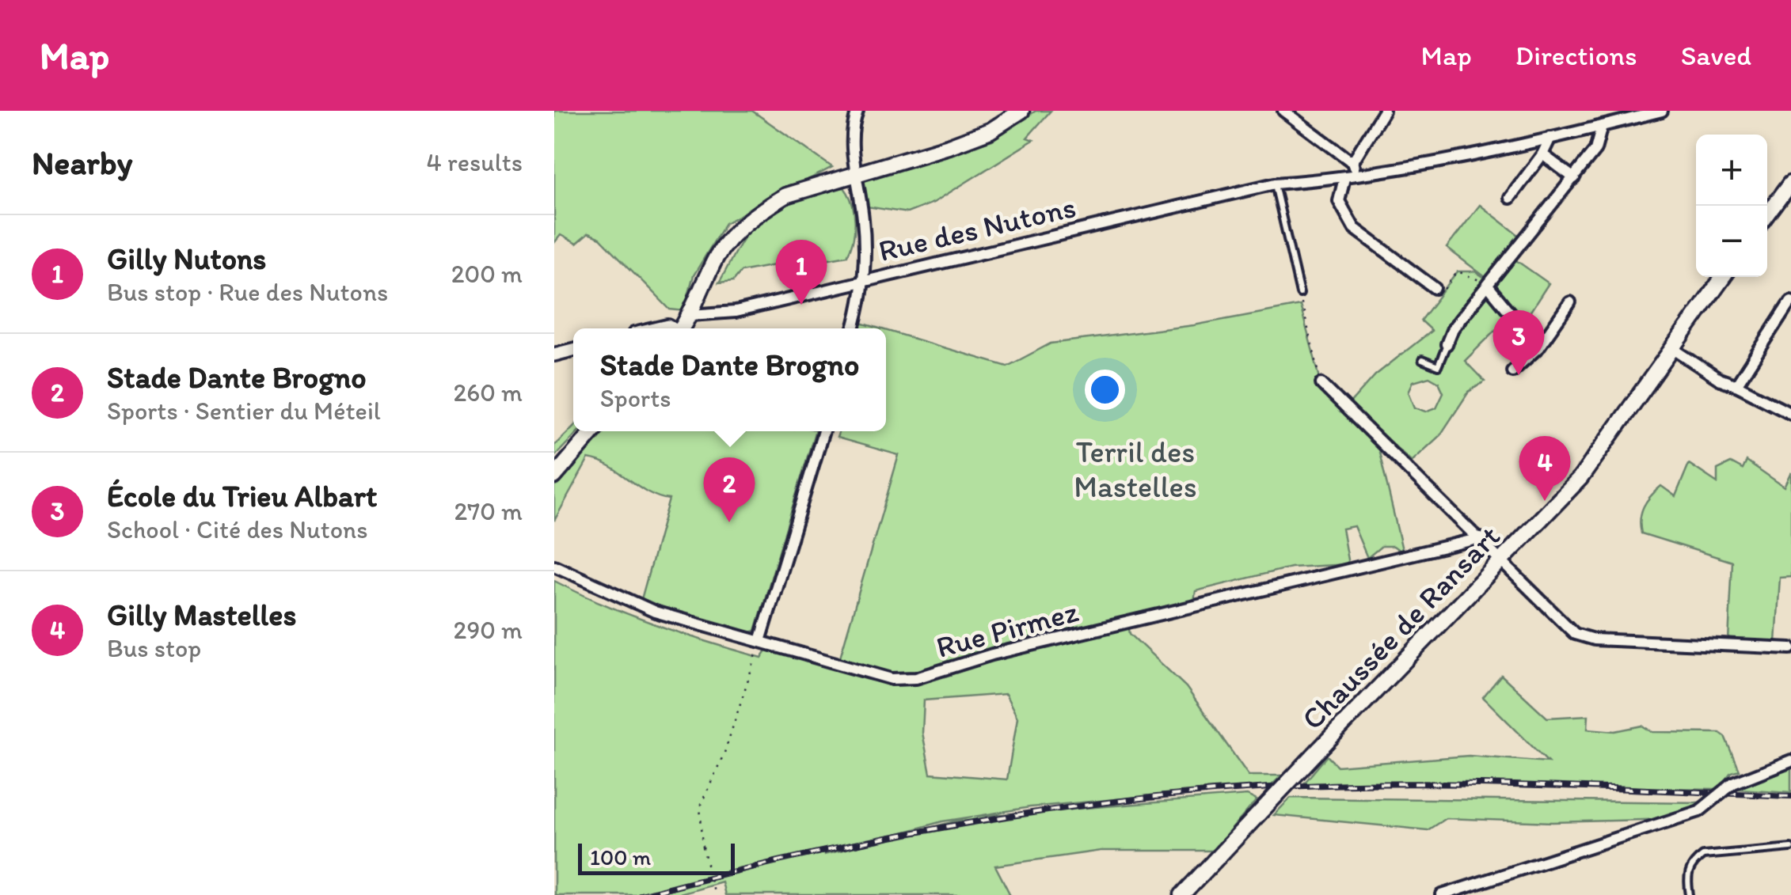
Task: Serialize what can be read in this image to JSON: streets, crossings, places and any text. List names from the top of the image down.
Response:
{
  "streets": {
    "main road": ["Chaussée de Ransart"],
    "street": ["Rue des Nutons", "Rue Pirmez"]
  },
  "parks": ["Terril des Mastelles"],
  "scale_bar": "100 m",
  "page": {
    "header": "Map",
    "nav": ["Map", "Directions", "Saved"],
    "heading": ["Nearby", "4 results"],
    "map_buttons": ["+", "−"],
    "list": [
      {
        "mark": "1",
        "name": "Gilly Nutons",
        "note": "Bus stop · Rue des Nutons",
        "value": "200 m"
      },
      {
        "mark": "2",
        "name": "Stade Dante Brogno",
        "note": "Sports · Sentier du Méteil",
        "value": "260 m"
      },
      {
        "mark": "3",
        "name": "École du Trieu Albart",
        "note": "School · Cité des Nutons",
        "value": "270 m"
      },
      {
        "mark": "4",
        "name": "Gilly Mastelles",
        "note": "Bus stop",
        "value": "290 m"
      }
    ],
    "pins": [
      "1",
      "3",
      "4",
      "2"
    ],
    "popup": ["Stade Dante Brogno", "Sports"],
    "scale": "100 m"
  }
}
